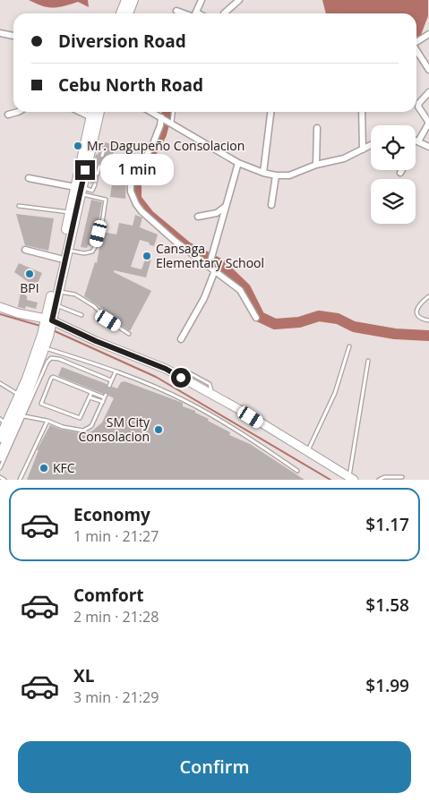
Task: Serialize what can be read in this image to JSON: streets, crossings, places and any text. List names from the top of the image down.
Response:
{
  "places": [
    "Mr. Dagupeño Consolacion",
    "Cansaga Elementary School",
    "BPI",
    "SM City Consolacion",
    "KFC"
  ],
  "page": {
    "banner": ["Diversion Road", "Cebu North Road"],
    "bubble": "1 min",
    "list": [
      {
        "name": "Economy",
        "note": "1 min · 21:27",
        "value": "$1.17"
      },
      {
        "name": "Comfort",
        "note": "2 min · 21:28",
        "value": "$1.58"
      },
      {
        "name": "XL",
        "note": "3 min · 21:29",
        "value": "$1.99"
      }
    ],
    "buttons": "Confirm"
  }
}
